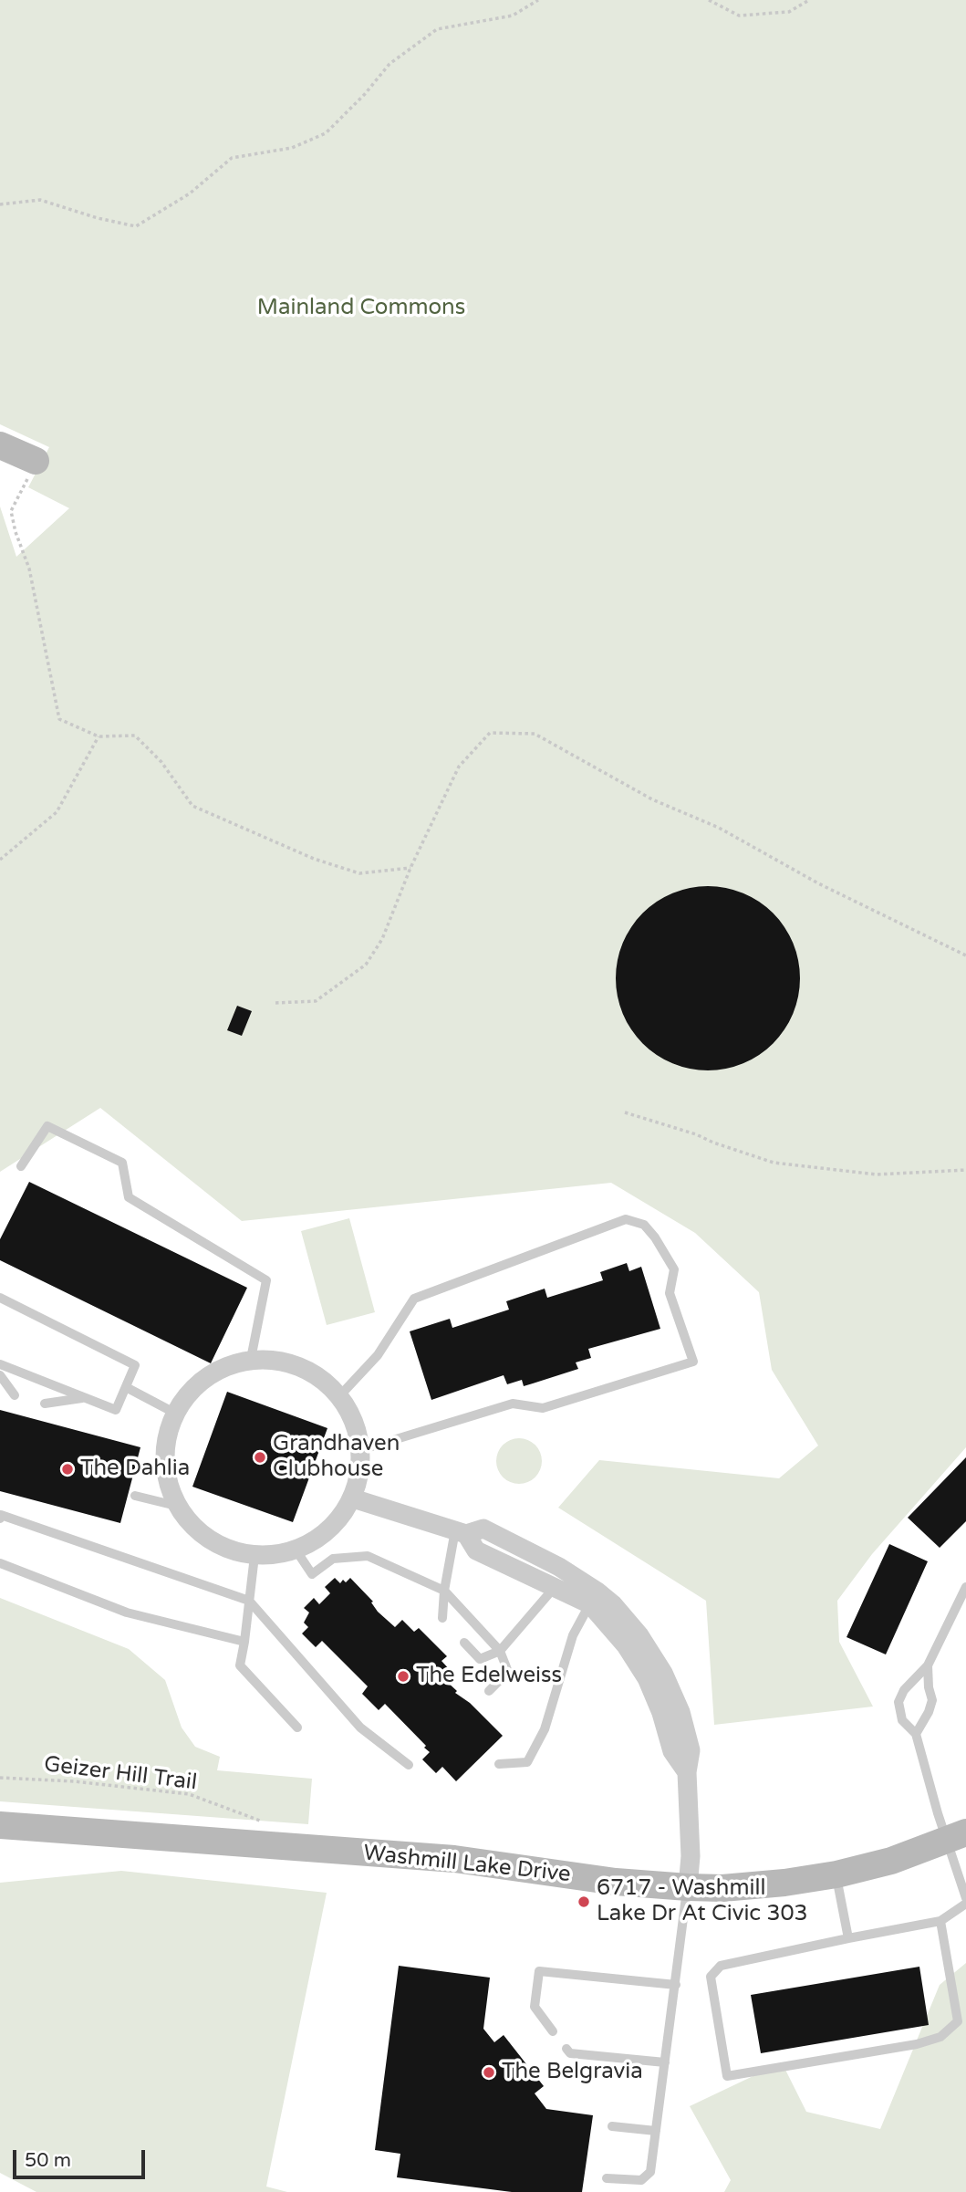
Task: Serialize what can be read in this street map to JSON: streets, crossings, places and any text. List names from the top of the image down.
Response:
{
  "streets": {
    "street": ["Washmill Lake Drive"],
    "path": ["Geizer Hill Trail"]
  },
  "parks": ["Mainland Commons"],
  "places": [
    "Grandhaven Clubhouse",
    "The Dahlia",
    "The Edelweiss",
    "6717 - Washmill Lake Dr At Civic 303",
    "The Belgravia"
  ],
  "scale_bar": "50 m"
}
